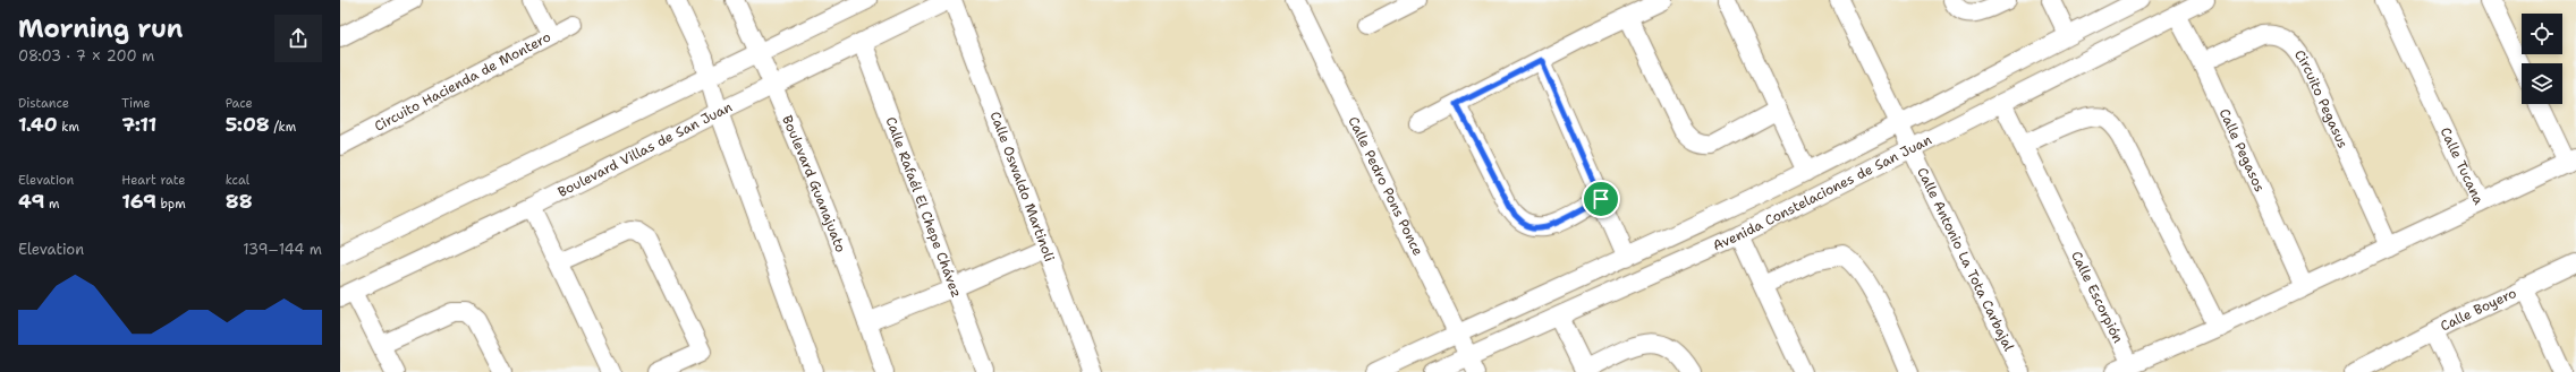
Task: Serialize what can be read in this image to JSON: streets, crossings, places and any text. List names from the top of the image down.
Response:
{
  "streets": {
    "street": [
      "Circuito Hacienda de Montero",
      "Circuito Pegasus",
      "Boulevard Villas de San Juan",
      "Calle Pegasos",
      "Calle Tucana",
      "Boulevard Guanajuato",
      "Calle Oswaldo Martinoli",
      "Calle Pedro Pons Ponce",
      "Avenida Constelaciones de San Juan",
      "Calle Rafaél El Chepe Chávez",
      "Calle Antonio La Tota Carbajal",
      "Calle Escorpión",
      "Calle Boyero"
    ]
  },
  "crossings": [
    ["Circuito Pegasus", "Calle Pegasos"],
    ["Boulevard Villas de San Juan", "Boulevard Guanajuato"],
    ["Boulevard Villas de San Juan", "Calle Oswaldo Martinoli"],
    ["Boulevard Villas de San Juan", "Calle Rafaél El Chepe Chávez"],
    ["Calle Pegasos", "Avenida Constelaciones de San Juan"],
    ["Calle Pedro Pons Ponce", "Avenida Constelaciones de San Juan"],
    ["Avenida Constelaciones de San Juan", "Calle Antonio La Tota Carbajal"],
    ["Avenida Constelaciones de San Juan", "Calle Escorpión"]
  ],
  "page": {
    "heading": ["Morning run", "08:03 · 7 × 200 m"],
    "stats": [
      ["Distance", "1.40 km"],
      ["Time", "7:11"],
      ["Pace", "5:08 /km"],
      ["Elevation", "49 m"],
      ["Heart rate", "169 bpm"],
      ["kcal", "88"]
    ],
    "chart": ["Elevation", "139–144 m"]
  }
}
